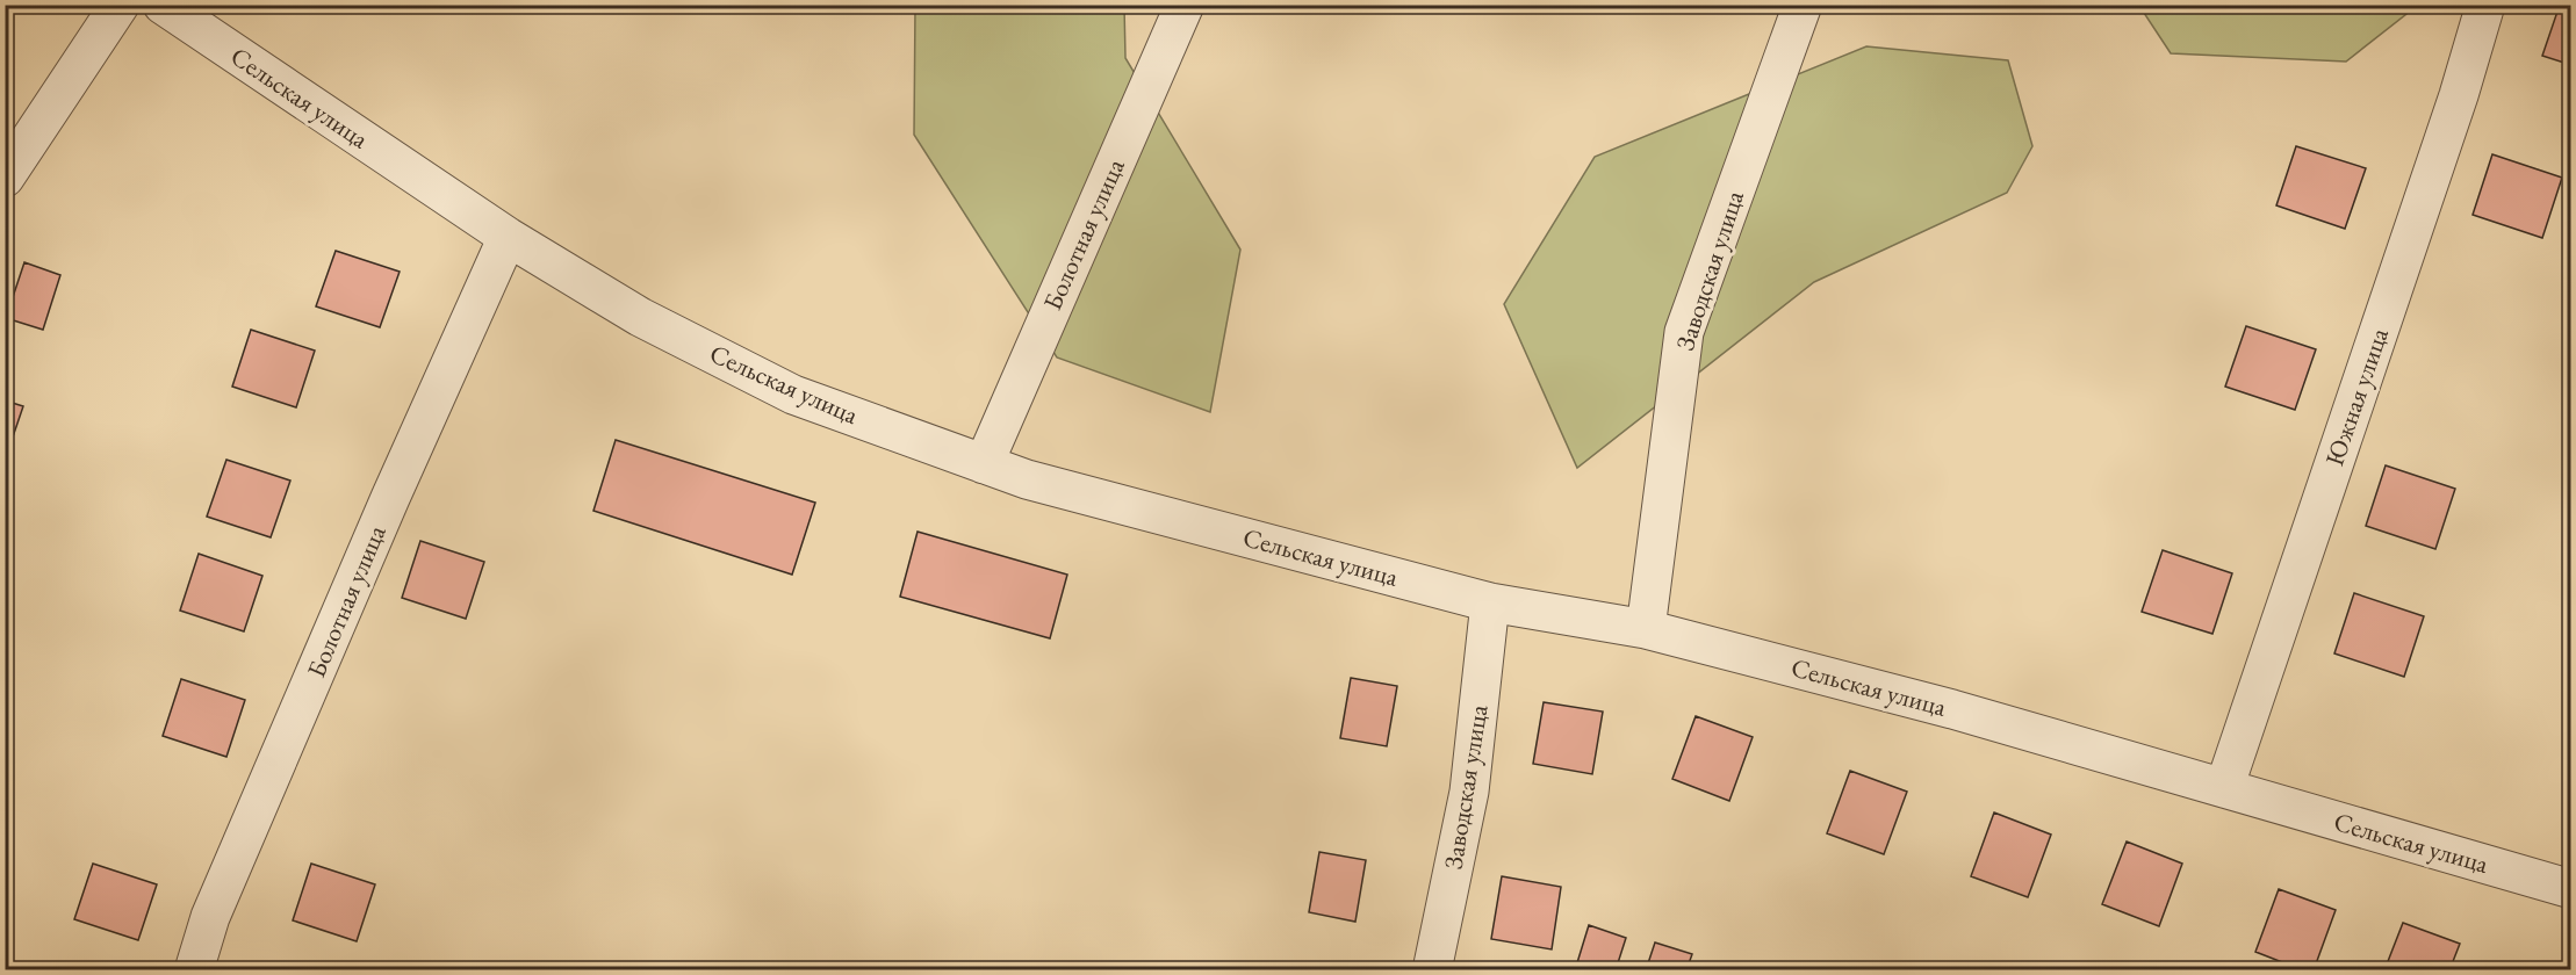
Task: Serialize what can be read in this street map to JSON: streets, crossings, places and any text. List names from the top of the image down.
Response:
{
  "streets": {
    "street": [
      "Сельская улица",
      "Болотная улица",
      "Заводская улица",
      "Южная улица"
    ]
  },
  "crossings": [
    ["Сельская улица", "Болотная улица"],
    ["Сельская улица", "Заводская улица"],
    ["Сельская улица", "Южная улица"]
  ]
}
